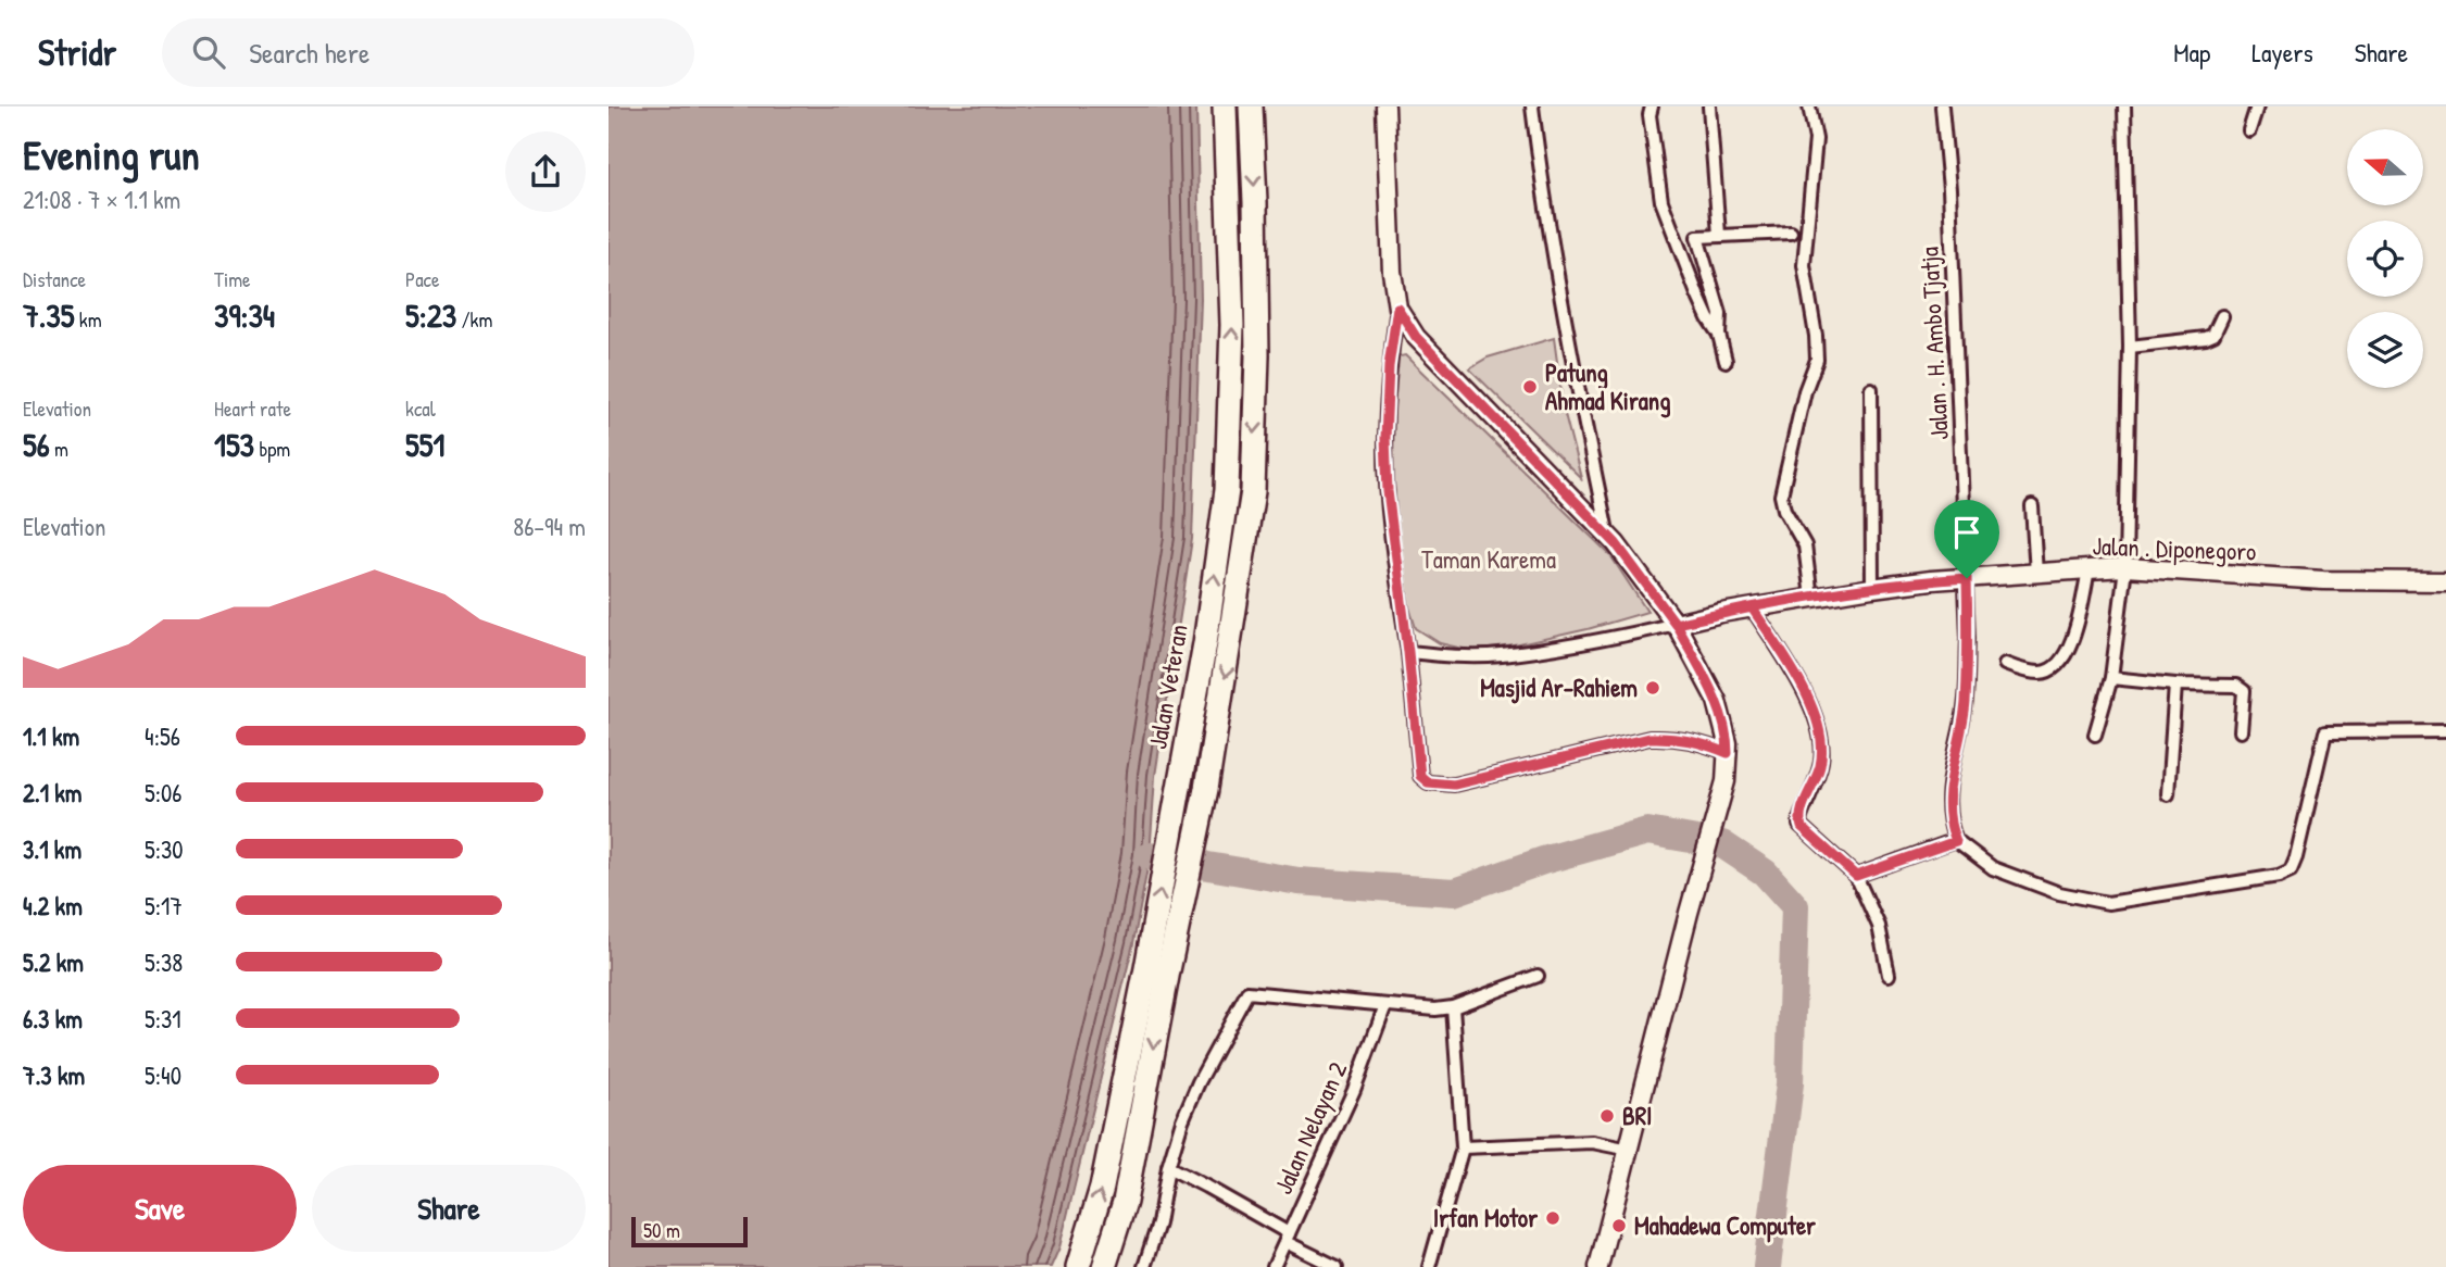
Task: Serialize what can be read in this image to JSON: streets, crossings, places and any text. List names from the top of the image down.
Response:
{
  "streets": {
    "highway": ["Jalan Veteran"],
    "main road": ["Jalan . Diponegoro"],
    "street": ["Jalan . H. Ambo Tjatja", "Jalan Nelayan 2"]
  },
  "crossings": [
    ["Jalan . H. Ambo Tjatja", "Jalan . Diponegoro"]
  ],
  "parks": ["Taman Karema"],
  "places": [
    "Patung Ahmad Kirang",
    "Masjid Ar-Rahiem",
    "BRI",
    "Irfan Motor",
    "Mahadewa Computer"
  ],
  "scale_bar": "50 m",
  "north": "left",
  "page": {
    "header": "Stridr",
    "search": "Search here",
    "nav": ["Map", "Layers", "Share"],
    "heading": ["Evening run", "21:08 · 7 × 1.1 km"],
    "stats": [
      ["Distance", "7.35 km"],
      ["Time", "39:34"],
      ["Pace", "5:23 /km"],
      ["Elevation", "56 m"],
      ["Heart rate", "153 bpm"],
      ["kcal", "551"]
    ],
    "chart": ["Elevation", "86–94 m"],
    "list": [
      {
        "name": "1.1 km",
        "note": "4:56"
      },
      {
        "name": "2.1 km",
        "note": "5:06"
      },
      {
        "name": "3.1 km",
        "note": "5:30"
      },
      {
        "name": "4.2 km",
        "note": "5:17"
      },
      {
        "name": "5.2 km",
        "note": "5:38"
      },
      {
        "name": "6.3 km",
        "note": "5:31"
      },
      {
        "name": "7.3 km",
        "note": "5:40"
      }
    ],
    "buttons": ["Save", "Share"],
    "scale": "50 m"
  }
}
